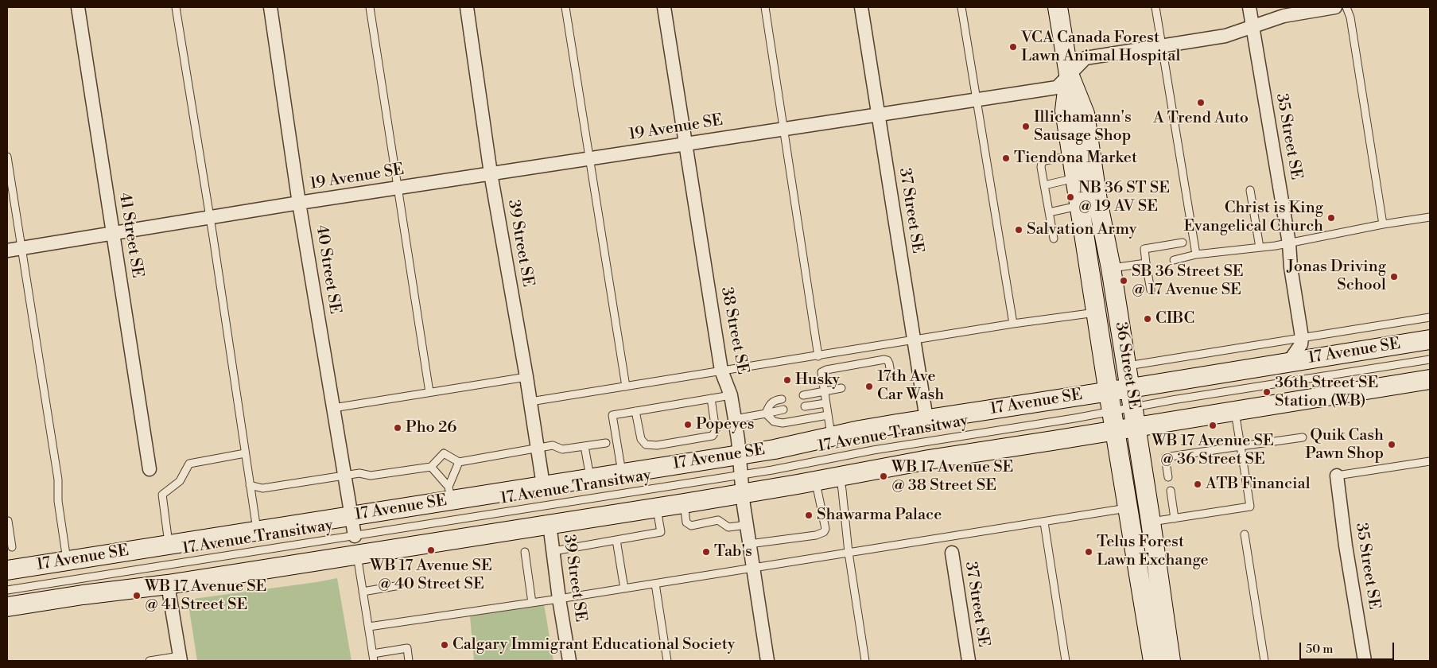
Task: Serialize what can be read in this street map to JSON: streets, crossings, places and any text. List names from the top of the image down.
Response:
{
  "streets": {
    "main road": ["17 Avenue SE", "36 Street SE"],
    "street": [
      "19 Avenue SE",
      "35 Street SE",
      "37 Street SE",
      "41 Street SE",
      "39 Street SE",
      "40 Street SE",
      "38 Street SE"
    ],
    "lane": ["17 Avenue Transitway"]
  },
  "crossings": [
    ["19 Avenue SE", "35 Street SE"],
    ["19 Avenue SE", "37 Street SE"],
    ["19 Avenue SE", "41 Street SE"],
    ["19 Avenue SE", "39 Street SE"],
    ["19 Avenue SE", "40 Street SE"],
    ["19 Avenue SE", "38 Street SE"],
    ["19 Avenue SE", "36 Street SE"],
    ["37 Street SE", "17 Avenue SE"],
    ["39 Street SE", "17 Avenue SE"],
    ["40 Street SE", "17 Avenue SE"],
    ["40 Street SE", "17 Avenue Transitway"],
    ["38 Street SE", "17 Avenue SE"],
    ["38 Street SE", "17 Avenue Transitway"],
    ["17 Avenue SE", "36 Street SE"],
    ["36 Street SE", "17 Avenue Transitway"]
  ],
  "places": [
    "VCA Canada Forest Lawn Animal Hospital",
    "A Trend Auto",
    "Illichamann's Sausage Shop",
    "Tiendona Market",
    "NB 36 ST SE @ 19 AV SE",
    "Christ is King Evangelical Church",
    "Salvation Army",
    "Jonas Driving School",
    "SB 36 Street SE @ 17 Avenue SE",
    "CIBC",
    "Husky",
    "17th Ave Car Wash",
    "36th Street SE Station (WB)",
    "Popeyes",
    "WB 17 Avenue SE @ 36 Street SE",
    "Pho 26",
    "Quik Cash Pawn Shop",
    "WB 17 Avenue SE @ 38 Street SE",
    "ATB Financial",
    "Shawarma Palace",
    "WB 17 Avenue SE @ 40 Street SE",
    "Tab's",
    "Telus Forest Lawn Exchange",
    "WB 17 Avenue SE @ 41 Street SE",
    "Calgary Immigrant Educational Society"
  ],
  "scale_bar": "50 m"
}
